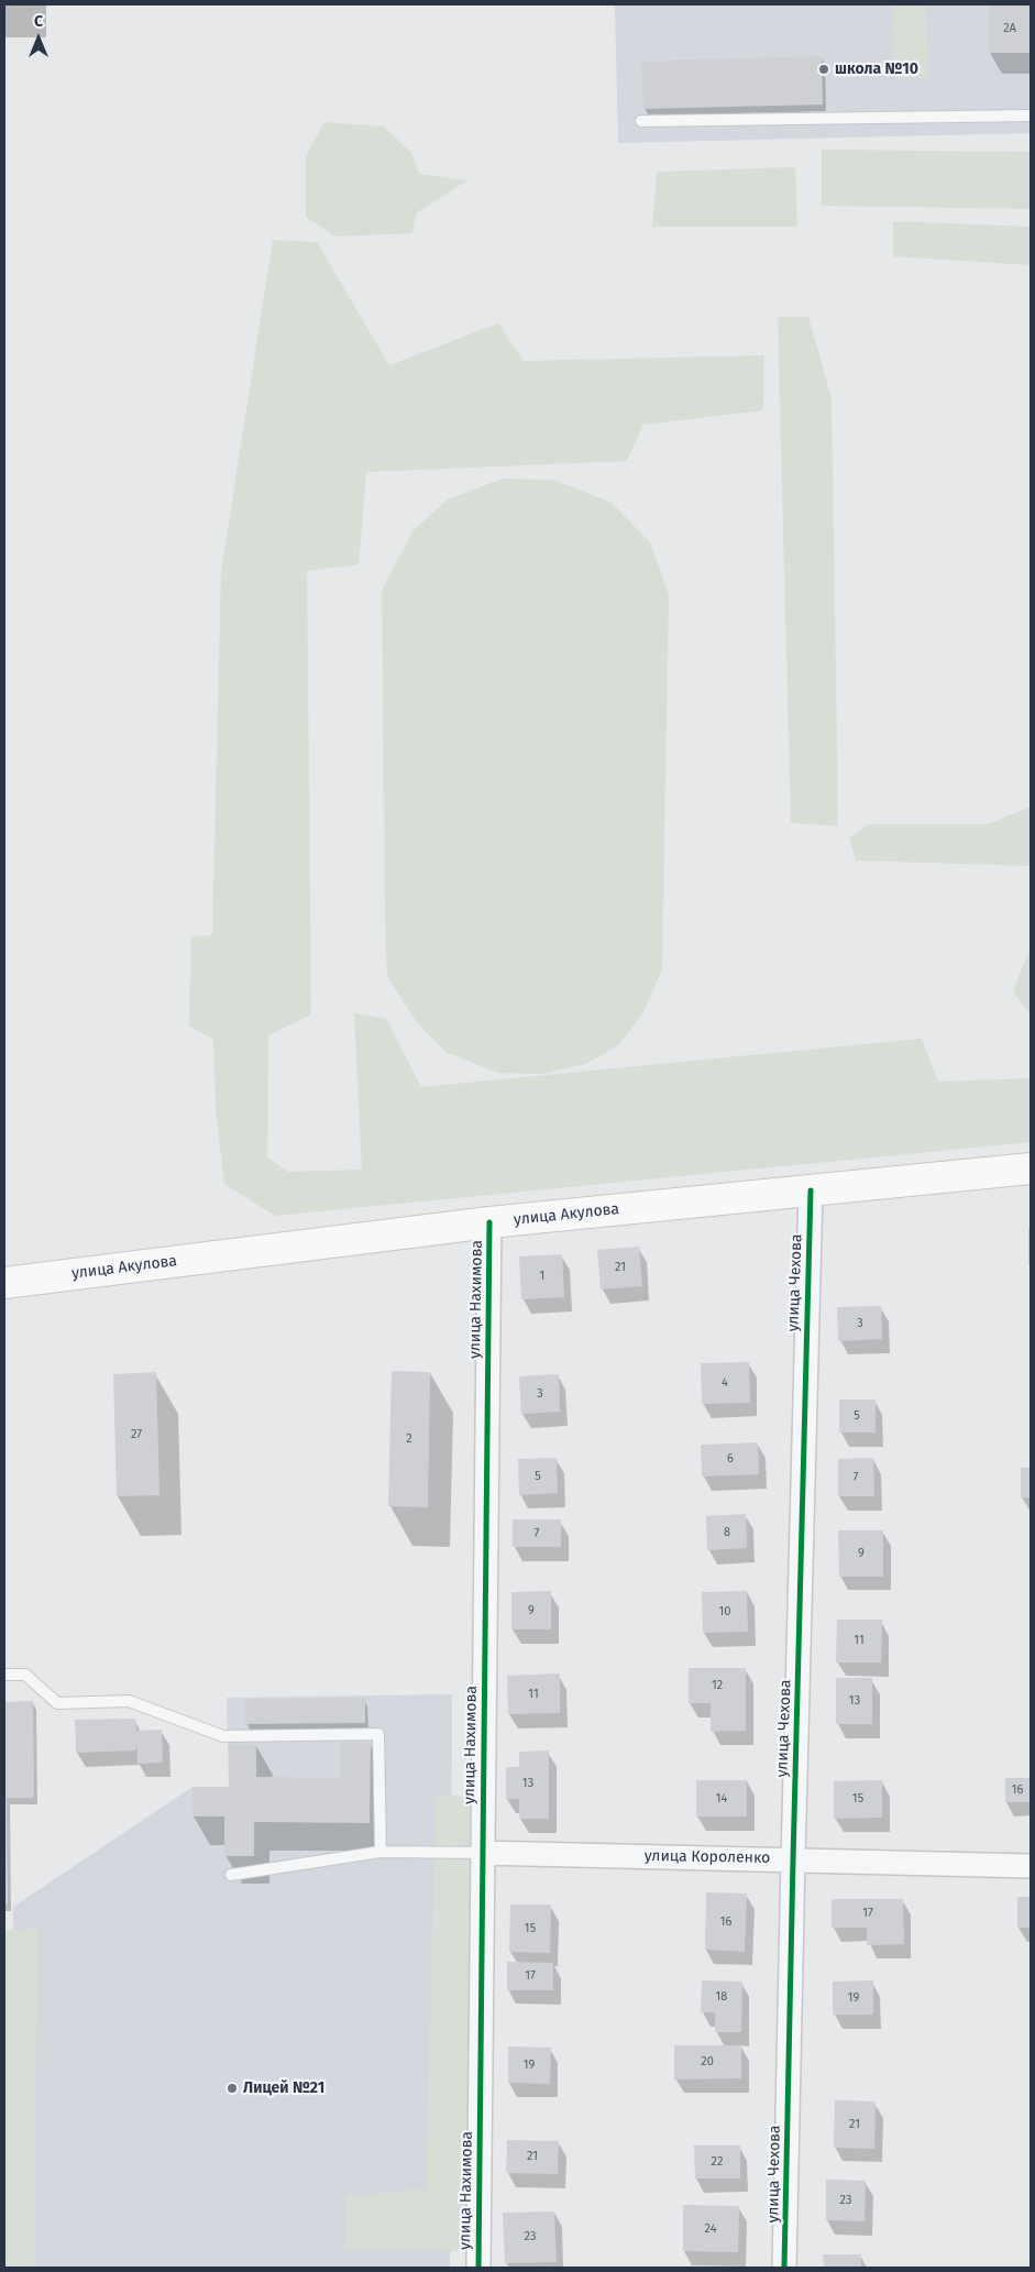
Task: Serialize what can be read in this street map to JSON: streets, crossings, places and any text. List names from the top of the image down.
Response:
{
  "streets": {
    "main road": ["улица Акулова"],
    "street": ["улица Чехова", "улица Нахимова", "улица Короленко"]
  },
  "crossings": [
    ["улица Акулова", "улица Чехова"],
    ["улица Акулова", "улица Нахимова"],
    ["улица Чехова", "улица Короленко"],
    ["улица Нахимова", "улица Короленко"]
  ],
  "places": ["школа №10", "Лицей №21"],
  "house_numbers": [
    "2А",
    "21",
    "1",
    "3",
    "4",
    "3",
    "5",
    "27",
    "2",
    "6",
    "5",
    "7",
    "8",
    "7",
    "9",
    "9",
    "10",
    "11",
    "12",
    "11",
    "13",
    "13",
    "16",
    "14",
    "15",
    "17",
    "16",
    "15",
    "17",
    "18",
    "19",
    "20",
    "19",
    "21",
    "21",
    "22",
    "23",
    "24",
    "23"
  ],
  "north": "top"
}
